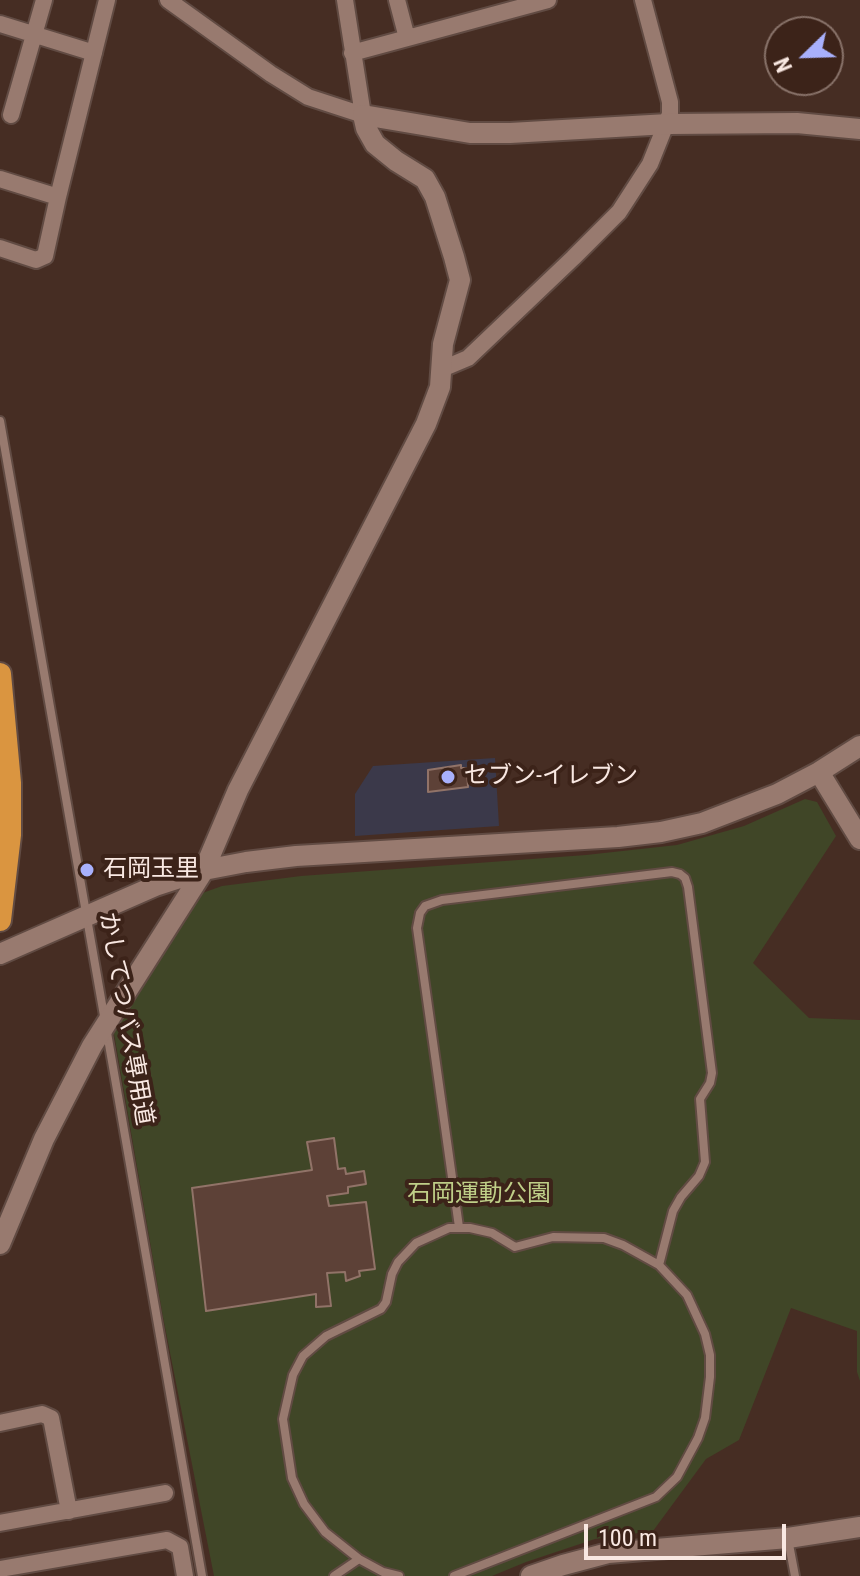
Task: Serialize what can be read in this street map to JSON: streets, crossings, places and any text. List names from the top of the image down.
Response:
{
  "streets": {
    "lane": ["かしてつバス専用道"]
  },
  "parks": ["石岡運動公園"],
  "places": ["セブン-イレブン", "石岡玉里"],
  "scale_bar": "100 m",
  "north": "bottom left"
}
